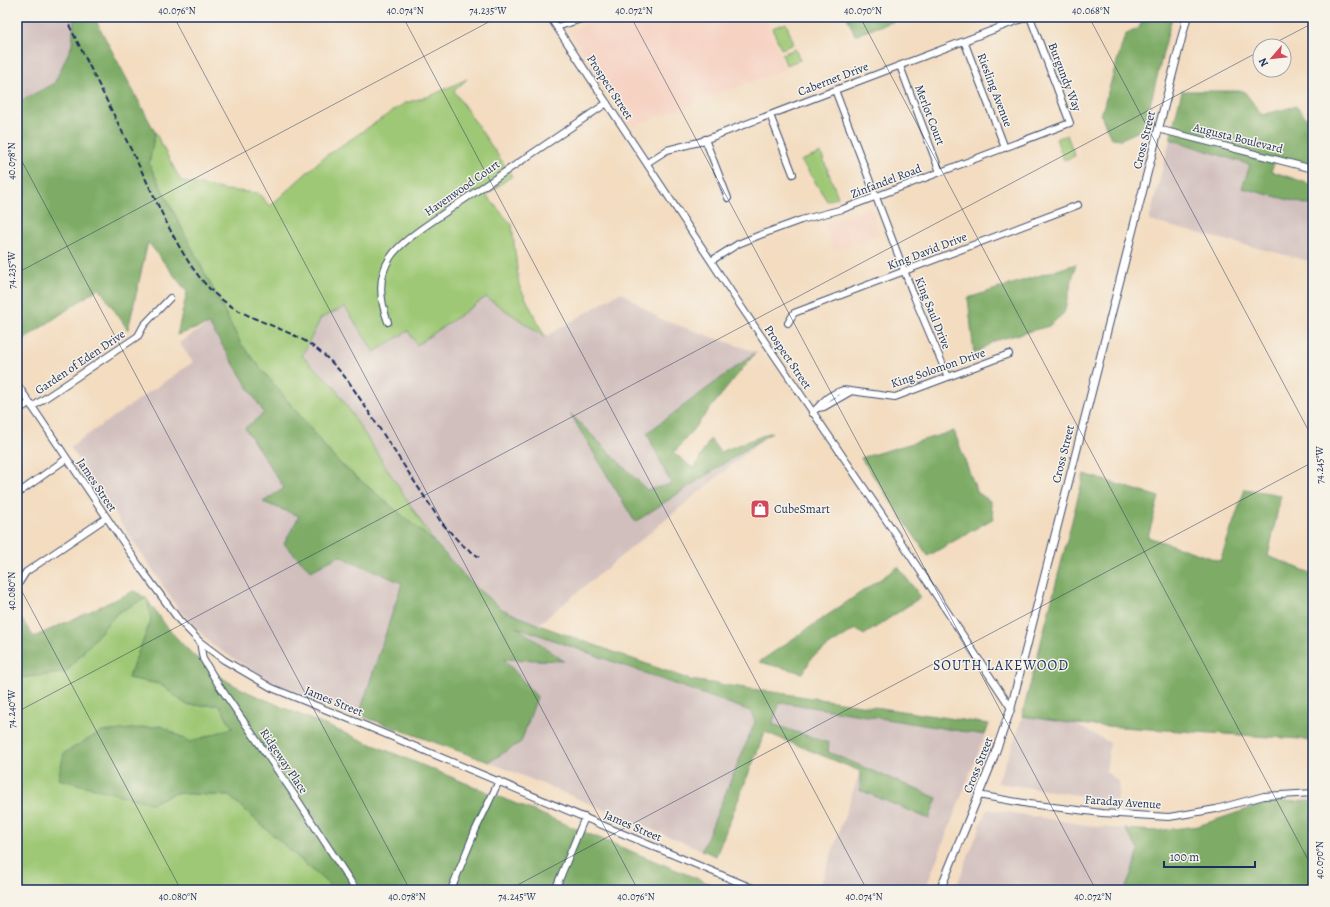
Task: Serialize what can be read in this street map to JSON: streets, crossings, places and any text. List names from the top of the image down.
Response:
{
  "streets": {
    "main road": ["Cross Street"],
    "street": [
      "Burgundy Way",
      "Cabernet Drive",
      "Prospect Street",
      "Riesling Avenue",
      "Merlot Court",
      "Augusta Boulevard",
      "Zinfandel Road",
      "Havenwood Court",
      "King David Drive",
      "King Saul Drive",
      "Garden of Eden Drive",
      "King Solomon Drive",
      "James Street",
      "Ridgeway Place",
      "Faraday Avenue"
    ]
  },
  "crossings": [
    ["Burgundy Way", "Cabernet Drive"],
    ["Burgundy Way", "Zinfandel Road"],
    ["Cabernet Drive", "Prospect Street"],
    ["Cabernet Drive", "Riesling Avenue"],
    ["Cabernet Drive", "Merlot Court"],
    ["Cabernet Drive", "King Saul Drive"],
    ["Prospect Street", "Cross Street"],
    ["Prospect Street", "Zinfandel Road"],
    ["Prospect Street", "Havenwood Court"],
    ["Prospect Street", "King Solomon Drive"],
    ["Riesling Avenue", "Zinfandel Road"],
    ["Merlot Court", "Zinfandel Road"],
    ["Augusta Boulevard", "Cross Street"],
    ["Cross Street", "Faraday Avenue"],
    ["Zinfandel Road", "King Saul Drive"],
    ["King David Drive", "King Saul Drive"],
    ["King Saul Drive", "King Solomon Drive"],
    ["Garden of Eden Drive", "James Street"],
    ["James Street", "Ridgeway Place"]
  ],
  "districts": ["SOUTH LAKEWOOD"],
  "places": {
    "shop": ["CubeSmart"]
  },
  "scale_bar": "100 m",
  "north": "bottom left",
  "coordinates": [
    "40.076°N",
    "40.074°N",
    "74.235°W",
    "40.072°N",
    "40.070°N",
    "40.068°N",
    "40.078°N",
    "74.245°W",
    "40.080°N",
    "74.240°W"
  ]
}
